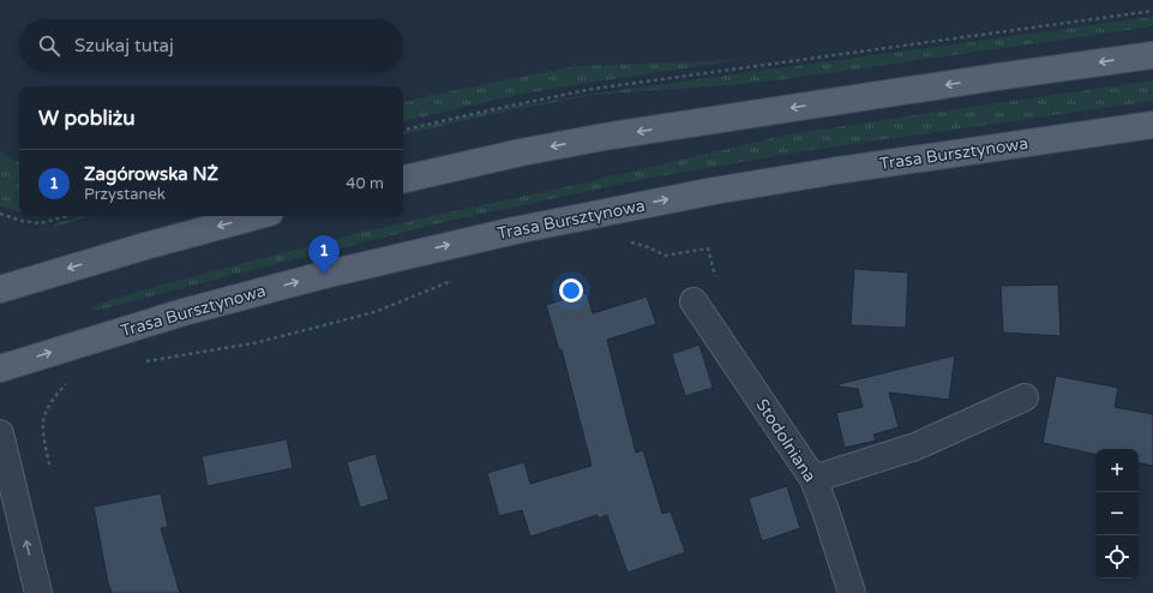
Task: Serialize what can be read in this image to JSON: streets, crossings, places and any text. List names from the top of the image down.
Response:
{
  "streets": {
    "main road": ["Trasa Bursztynowa"],
    "street": ["Stodolniana"]
  },
  "page": {
    "search": "Szukaj tutaj",
    "heading": "W pobliżu",
    "list": [
      {
        "mark": "1",
        "name": "Zagórowska NŻ",
        "note": "Przystanek",
        "value": "40 m"
      }
    ],
    "pins": "1",
    "map_buttons": ["+", "−"]
  }
}
